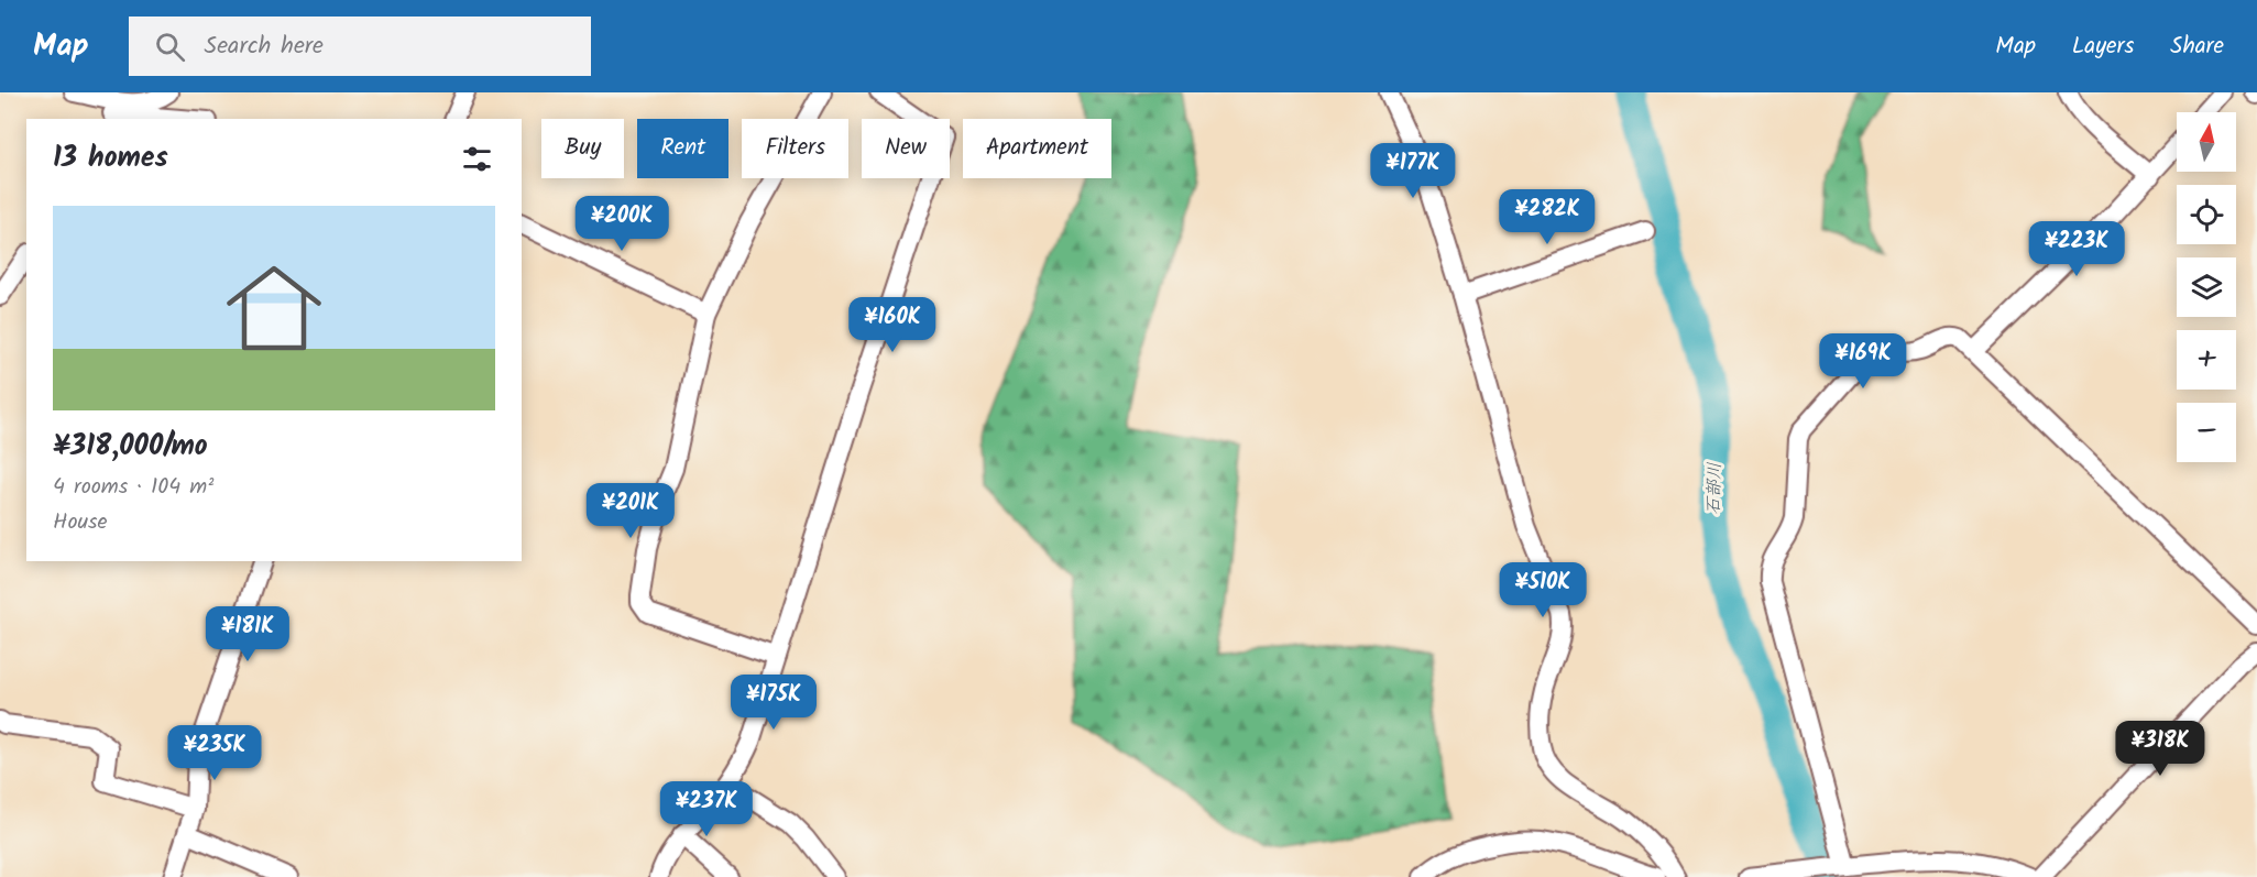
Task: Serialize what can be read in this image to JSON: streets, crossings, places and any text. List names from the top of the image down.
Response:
{
  "water": ["石部川"],
  "north": "top",
  "page": {
    "header": "Map",
    "search": "Search here",
    "nav": ["Map", "Layers", "Share"],
    "map_buttons": ["+", "−"],
    "chip": [
      "Buy",
      "Rent",
      "Filters",
      "New",
      "Apartment"
    ],
    "heading": "13 homes",
    "price": [
      "¥177K",
      "¥282K",
      "¥200K",
      "¥223K",
      "¥160K",
      "¥169K",
      "¥201K",
      "¥510K",
      "¥181K",
      "¥175K",
      "¥318K",
      "¥235K",
      "¥237K"
    ],
    "list": [
      {
        "name": "¥318,000/mo",
        "note": "4 rooms · 104 m² · House"
      }
    ]
  }
}
